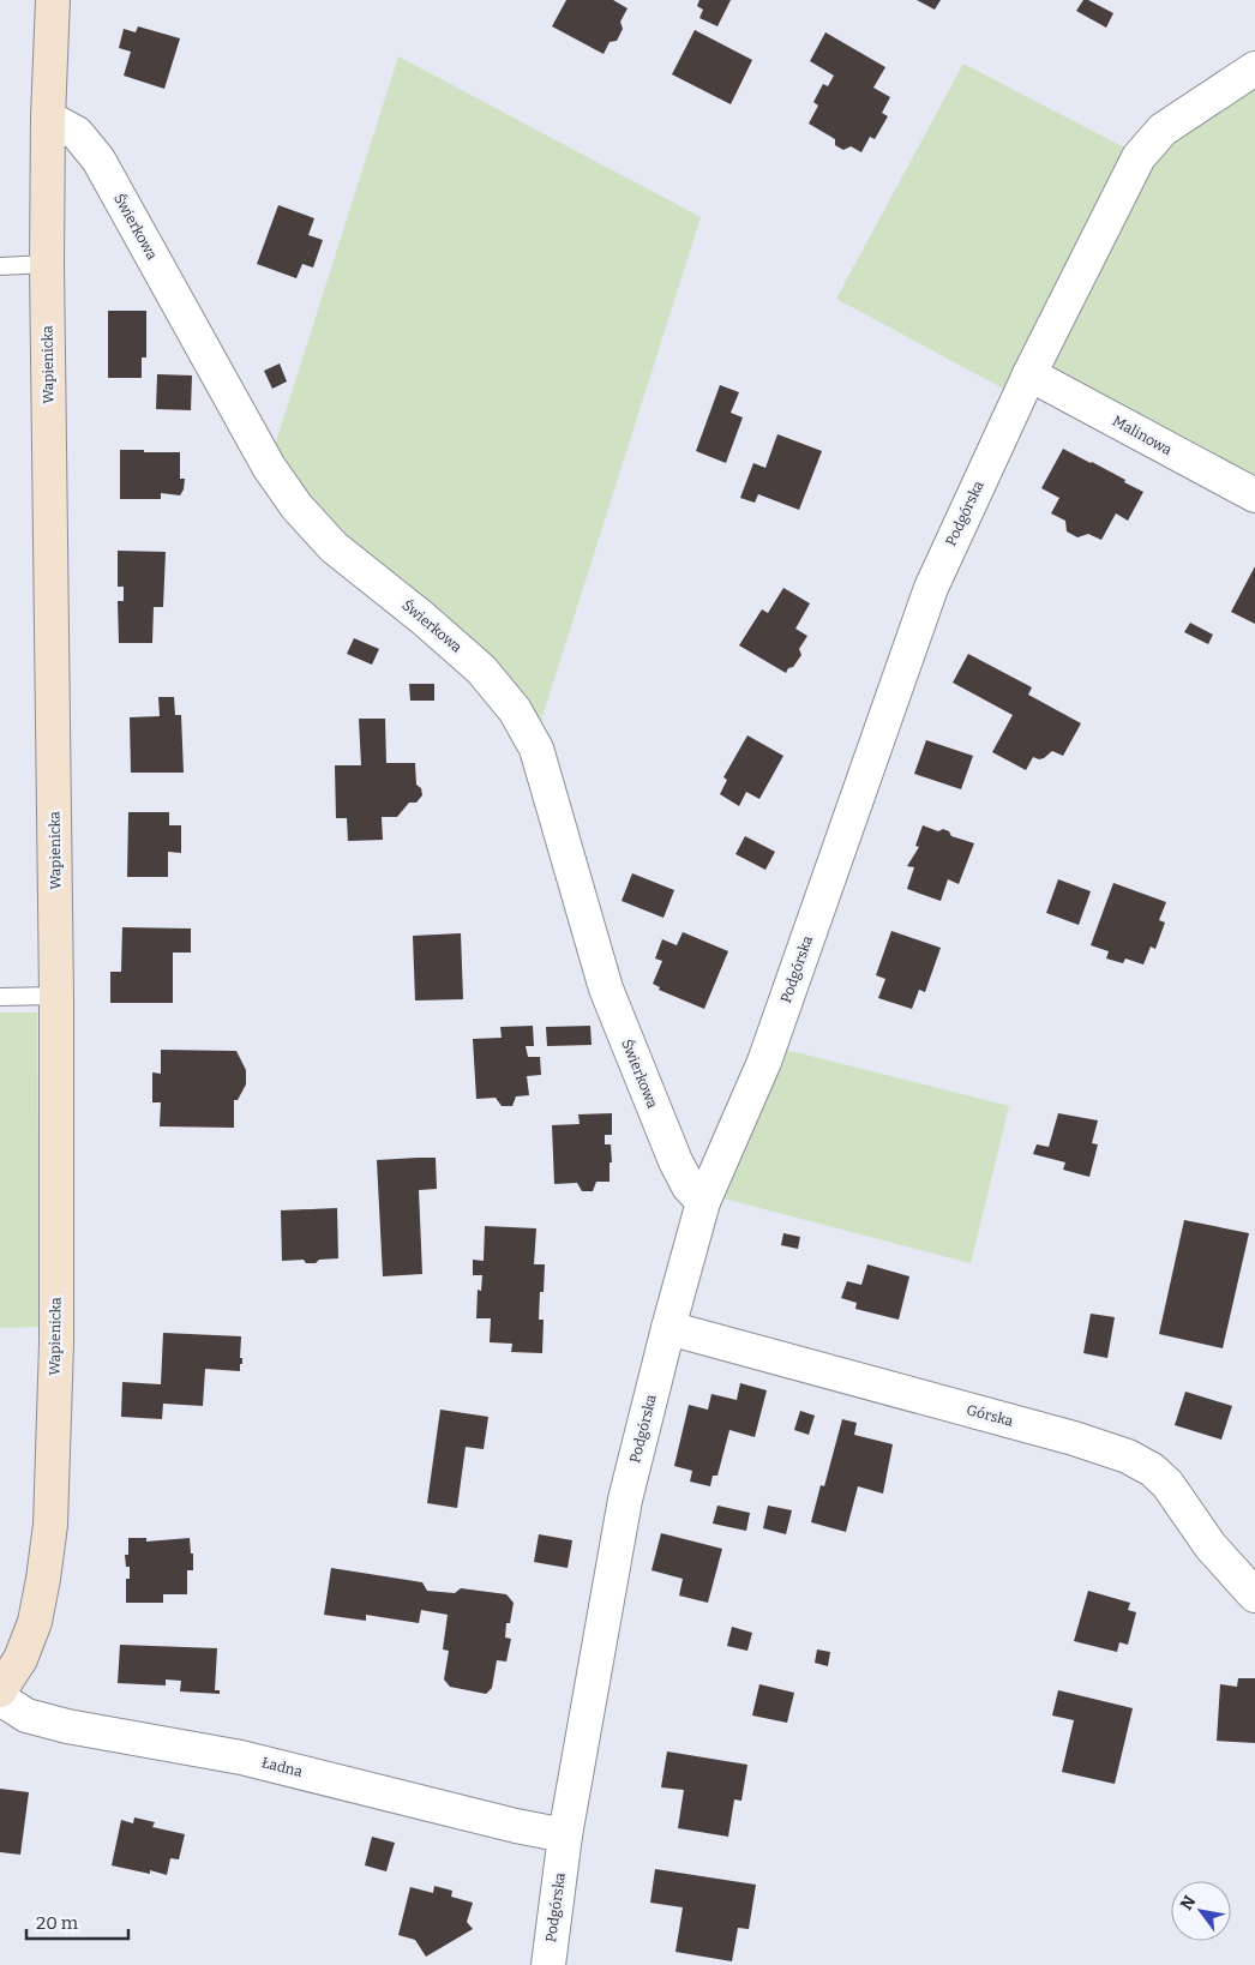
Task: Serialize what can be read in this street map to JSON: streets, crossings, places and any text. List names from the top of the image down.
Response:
{
  "streets": {
    "street": [
      "Świerkowa",
      "Wapienicka",
      "Malinowa",
      "Podgórska",
      "Górska",
      "Ładna"
    ]
  },
  "crossings": [
    ["Świerkowa", "Wapienicka"],
    ["Świerkowa", "Podgórska"],
    ["Malinowa", "Podgórska"],
    ["Podgórska", "Górska"],
    ["Podgórska", "Ładna"]
  ],
  "scale_bar": "20 m",
  "north": "top left"
}
